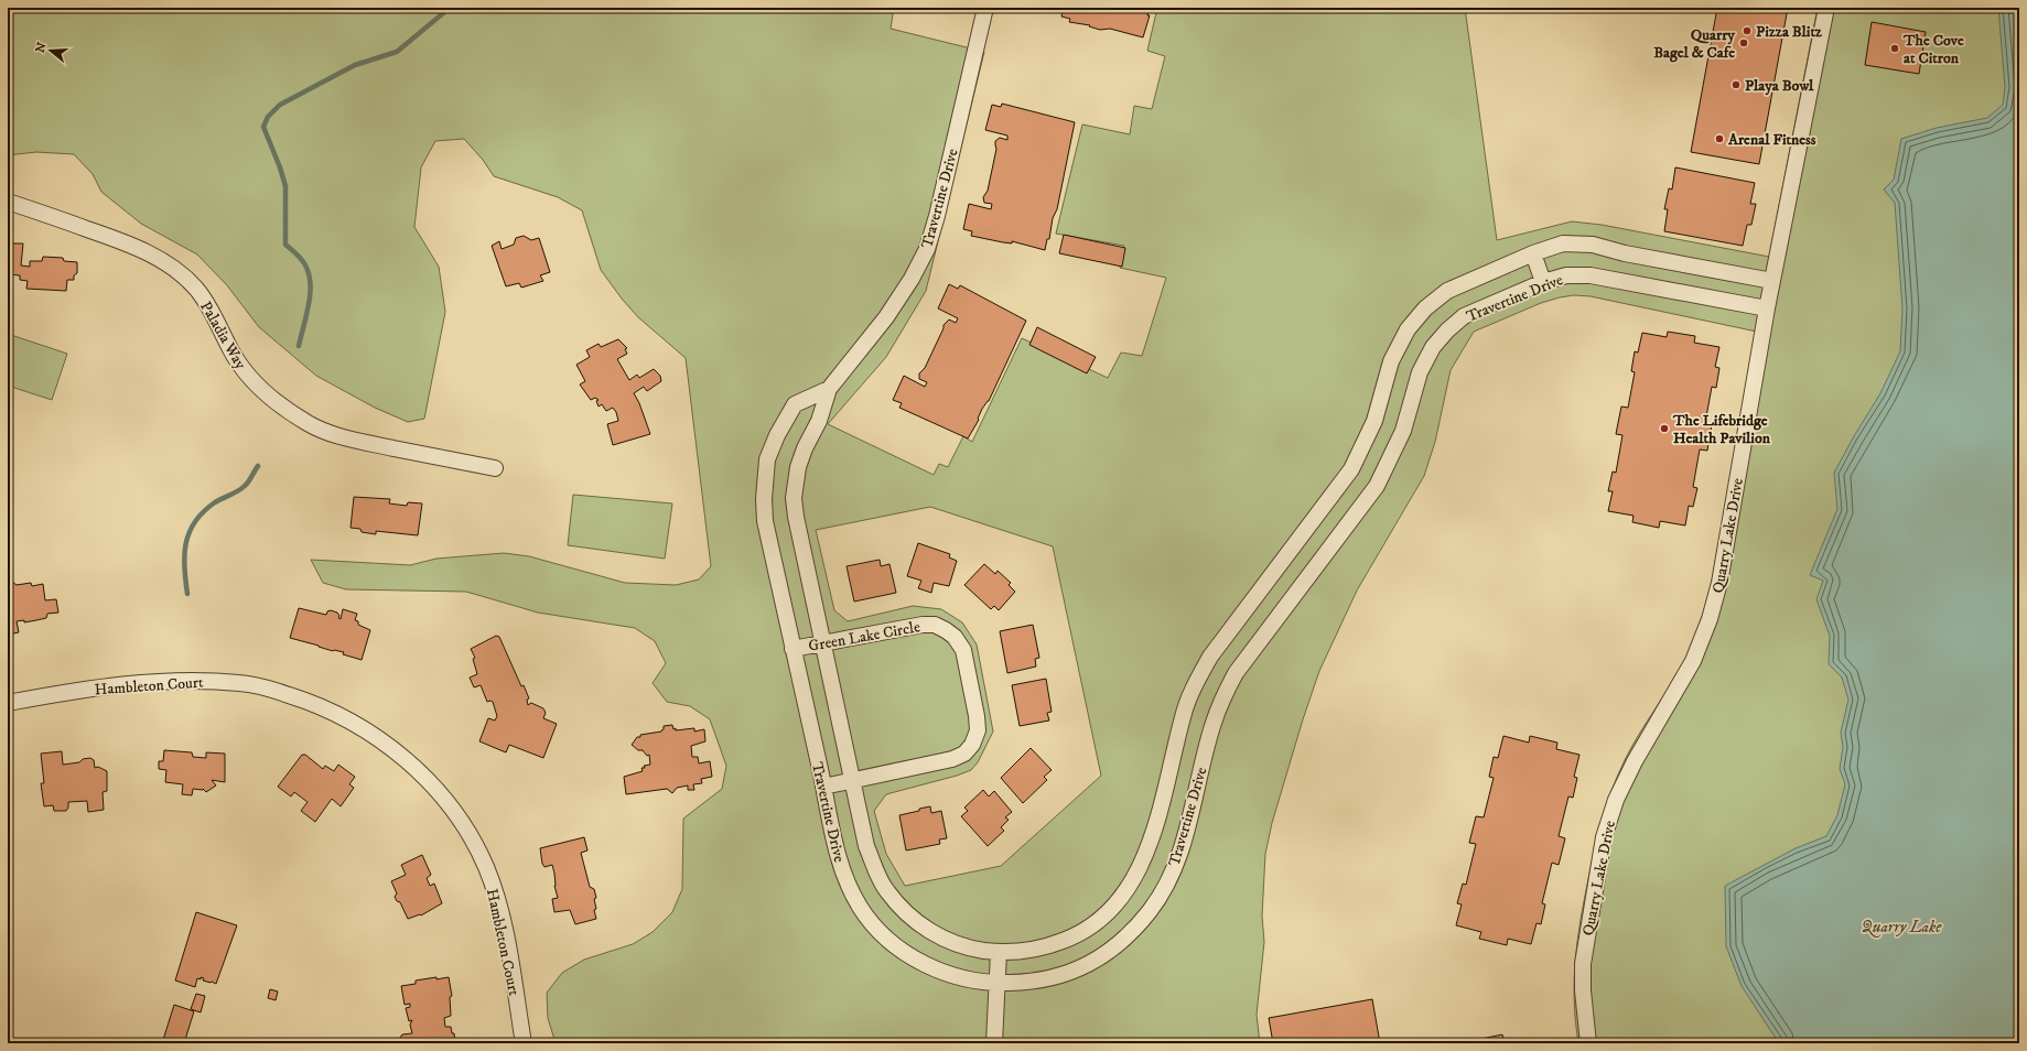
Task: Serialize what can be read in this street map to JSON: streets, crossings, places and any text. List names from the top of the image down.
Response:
{
  "streets": {
    "street": [
      "Travertine Drive",
      "Paladia Way",
      "Quarry Lake Drive",
      "Green Lake Circle",
      "Hambleton Court"
    ]
  },
  "crossings": [
    ["Travertine Drive", "Quarry Lake Drive"],
    ["Travertine Drive", "Green Lake Circle"]
  ],
  "water": ["Quarry Lake"],
  "places": [
    "Pizza Blitz",
    "Quarry Bagel & Cafe",
    "The Cove at Citron",
    "Playa Bowl",
    "Arenal Fitness",
    "The Lifebridge Health Pavilion"
  ],
  "north": "left"
}
